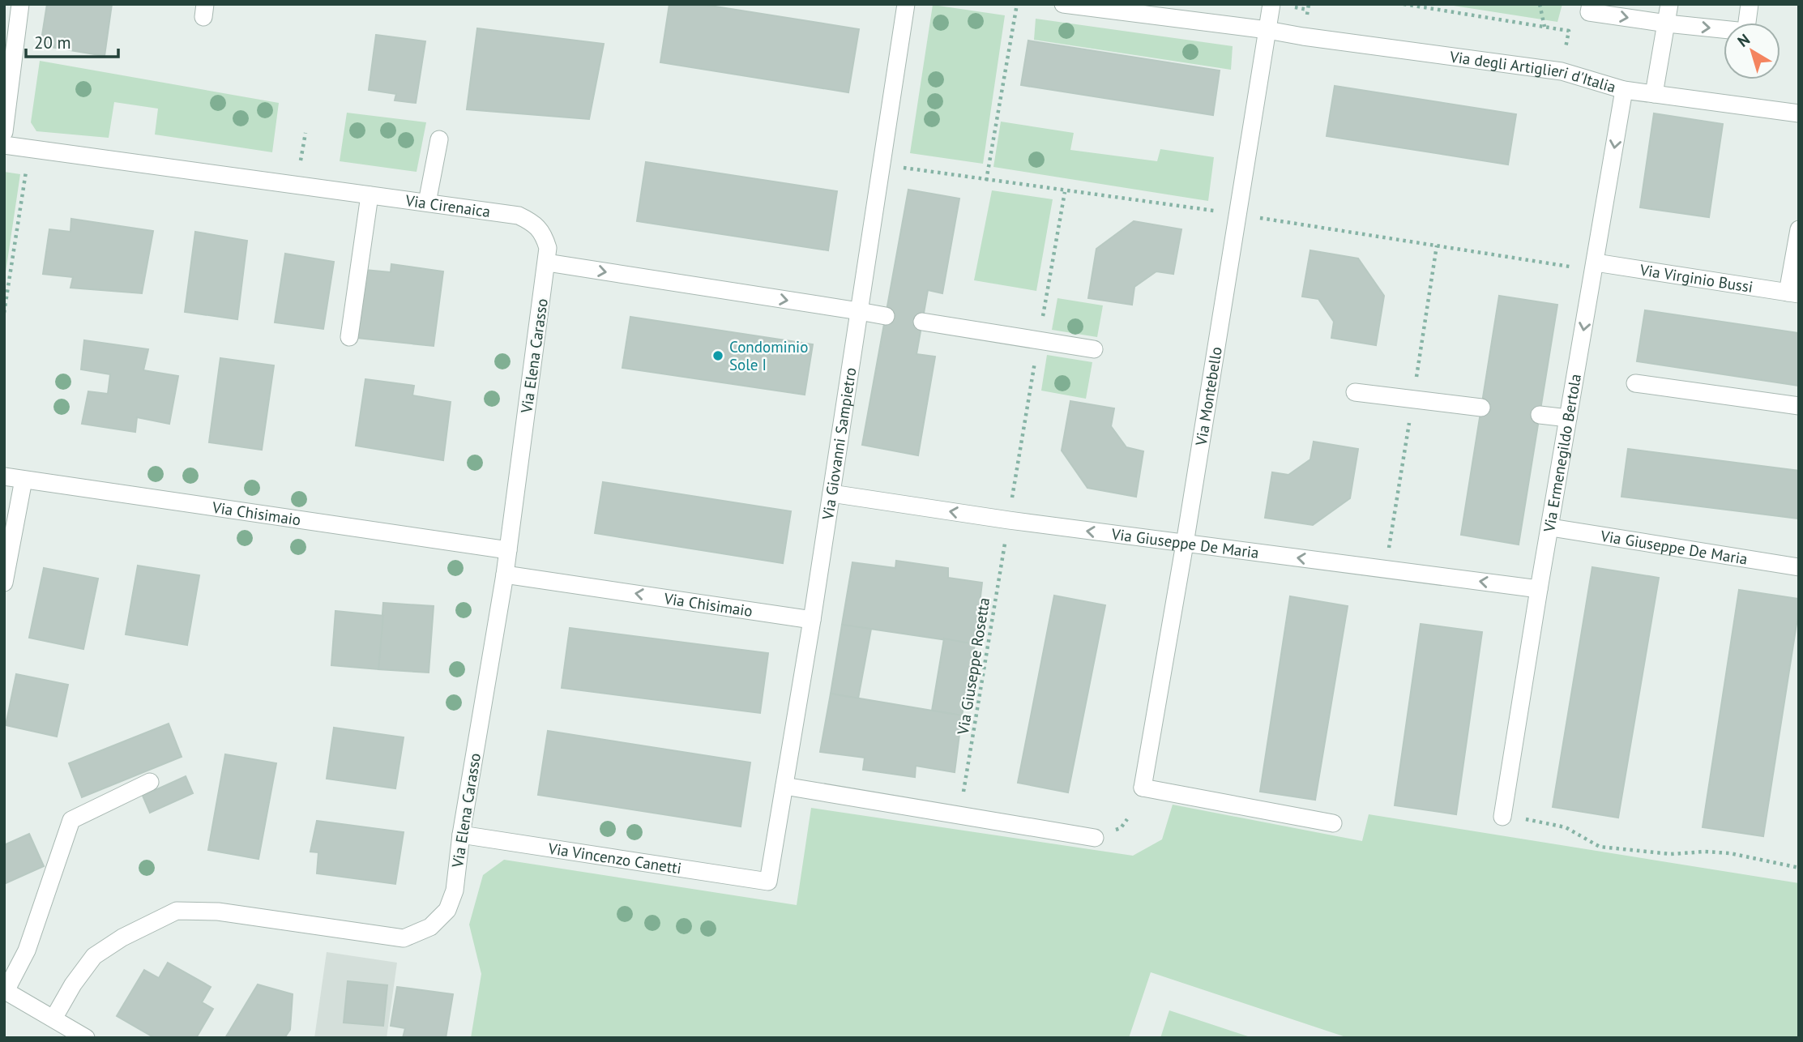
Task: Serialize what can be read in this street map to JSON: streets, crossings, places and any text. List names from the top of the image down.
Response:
{
  "streets": {
    "street": [
      "Via degli Artiglieri d'Italia",
      "Via Cirenaica",
      "Via Virginio Bussi",
      "Via Elena Carasso",
      "Via Montebello",
      "Via Giovanni Sampietro",
      "Via Ermenegildo Bertola",
      "Via Chisimaio",
      "Via Giuseppe De Maria",
      "Via Vincenzo Canetti"
    ],
    "path": ["Via Giuseppe Rosetta"]
  },
  "crossings": [
    ["Via degli Artiglieri d'Italia", "Via Montebello"],
    ["Via degli Artiglieri d'Italia", "Via Ermenegildo Bertola"],
    ["Via Cirenaica", "Via Elena Carasso"],
    ["Via Virginio Bussi", "Via Ermenegildo Bertola"],
    ["Via Elena Carasso", "Via Chisimaio"],
    ["Via Elena Carasso", "Via Vincenzo Canetti"],
    ["Via Montebello", "Via Giuseppe De Maria"],
    ["Via Giovanni Sampietro", "Via Chisimaio"],
    ["Via Giovanni Sampietro", "Via Giuseppe De Maria"],
    ["Via Giovanni Sampietro", "Via Vincenzo Canetti"],
    ["Via Ermenegildo Bertola", "Via Giuseppe De Maria"],
    ["Via Giuseppe De Maria", "Via Giuseppe Rosetta"]
  ],
  "one_way": ["Via Ermenegildo Bertola", "Via Chisimaio", "Via Giuseppe De Maria"],
  "places": ["Condominio Sole I"],
  "scale_bar": "20 m",
  "north": "top left"
}
